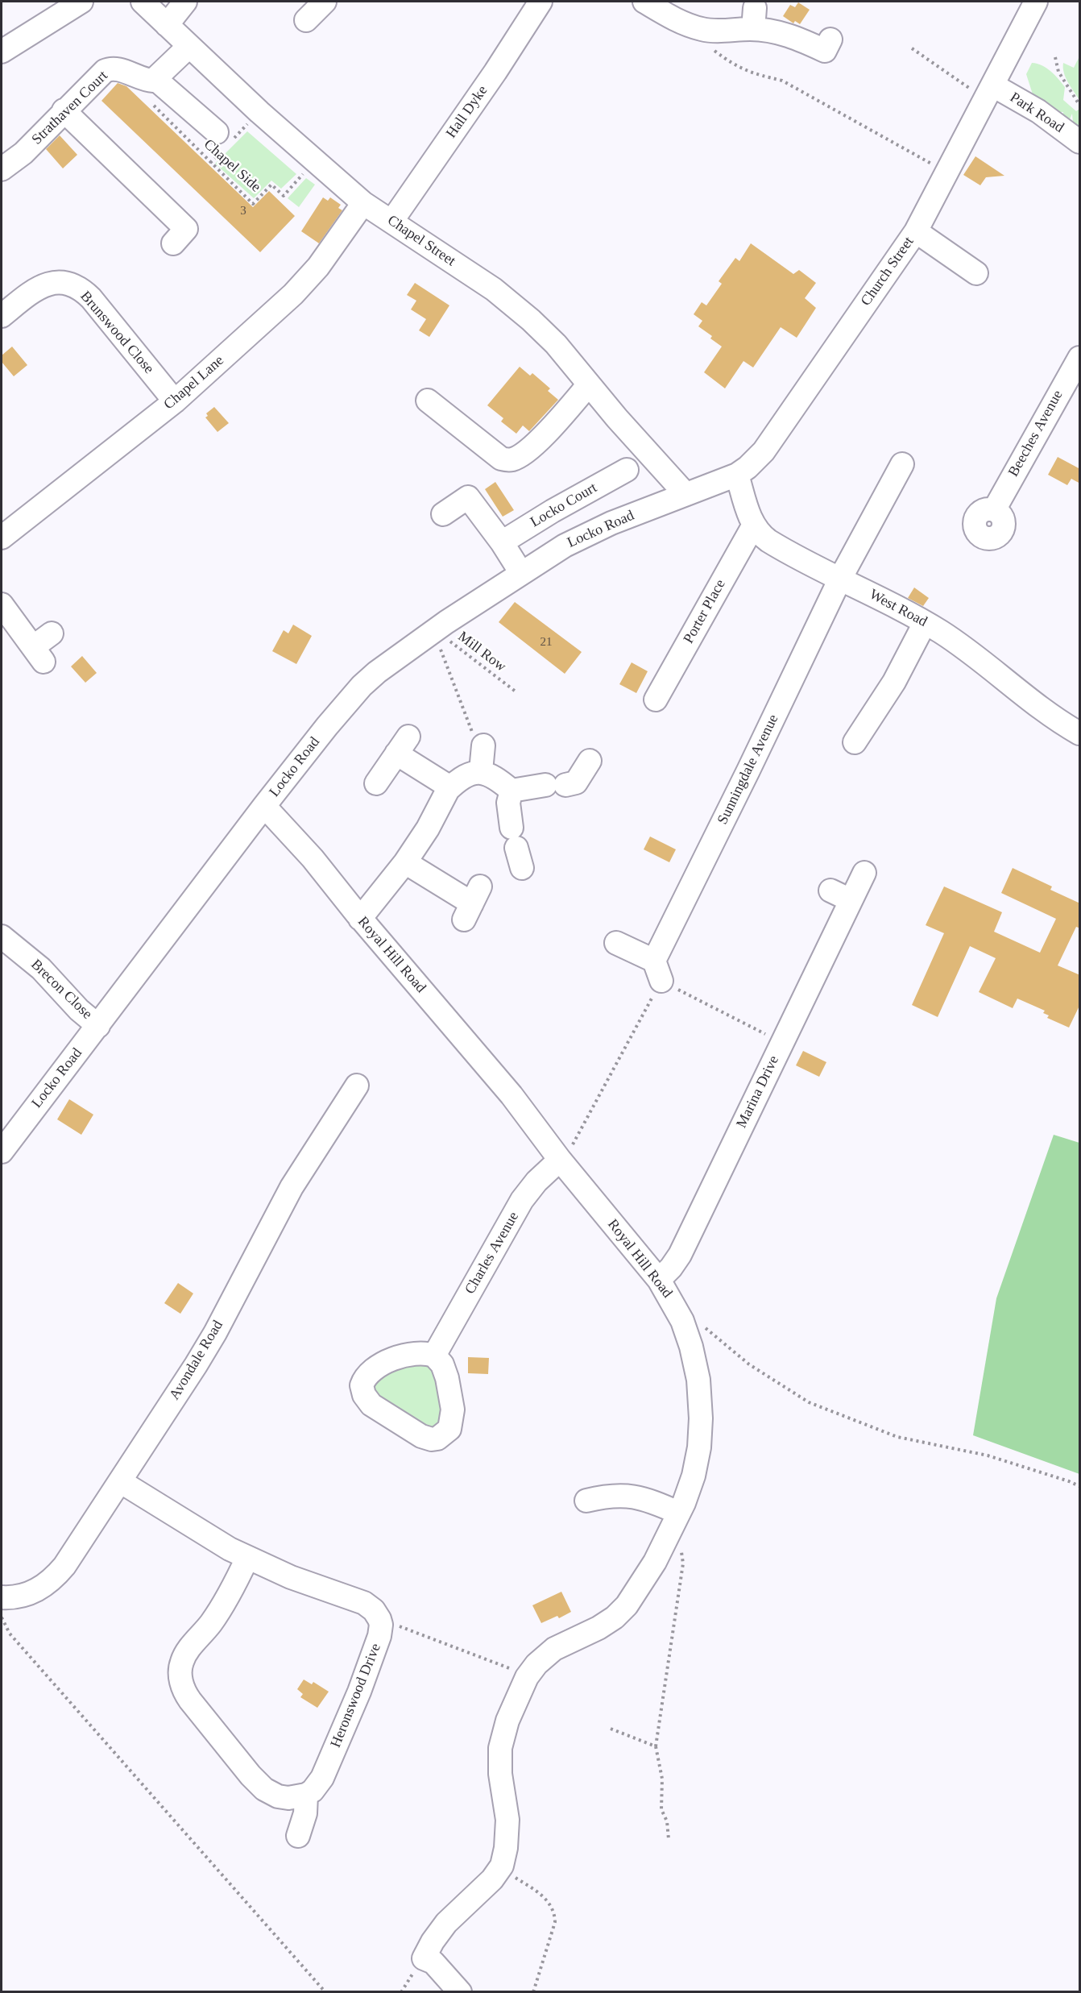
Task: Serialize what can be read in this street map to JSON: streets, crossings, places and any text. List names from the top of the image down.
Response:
{
  "streets": {
    "street": [
      "Strathaven Court",
      "Hall Dyke",
      "Park Road",
      "Chapel Street",
      "Church Street",
      "Brunswood Close",
      "Chapel Lane",
      "Beeches Avenue",
      "Locko Court",
      "Locko Road",
      "West Road",
      "Porter Place",
      "Sunningdale Avenue",
      "Royal Hill Road",
      "Brecon Close",
      "Marina Drive",
      "Charles Avenue",
      "Avondale Road",
      "Heronswood Drive"
    ],
    "path": ["Chapel Side", "Mill Row"]
  },
  "crossings": [
    ["Hall Dyke", "Chapel Street"],
    ["Park Road", "Church Street"],
    ["Chapel Side", "Chapel Street"],
    ["Chapel Street", "Church Street"],
    ["Chapel Street", "Chapel Lane"],
    ["Chapel Street", "Locko Road"],
    ["Church Street", "Locko Road"],
    ["Church Street", "West Road"],
    ["Brunswood Close", "Chapel Lane"],
    ["Locko Road", "Mill Row"],
    ["Locko Road", "Royal Hill Road"],
    ["Locko Road", "Brecon Close"],
    ["West Road", "Porter Place"],
    ["West Road", "Sunningdale Avenue"],
    ["Royal Hill Road", "Marina Drive"],
    ["Royal Hill Road", "Charles Avenue"]
  ],
  "house_numbers": ["3", "21"]
}
